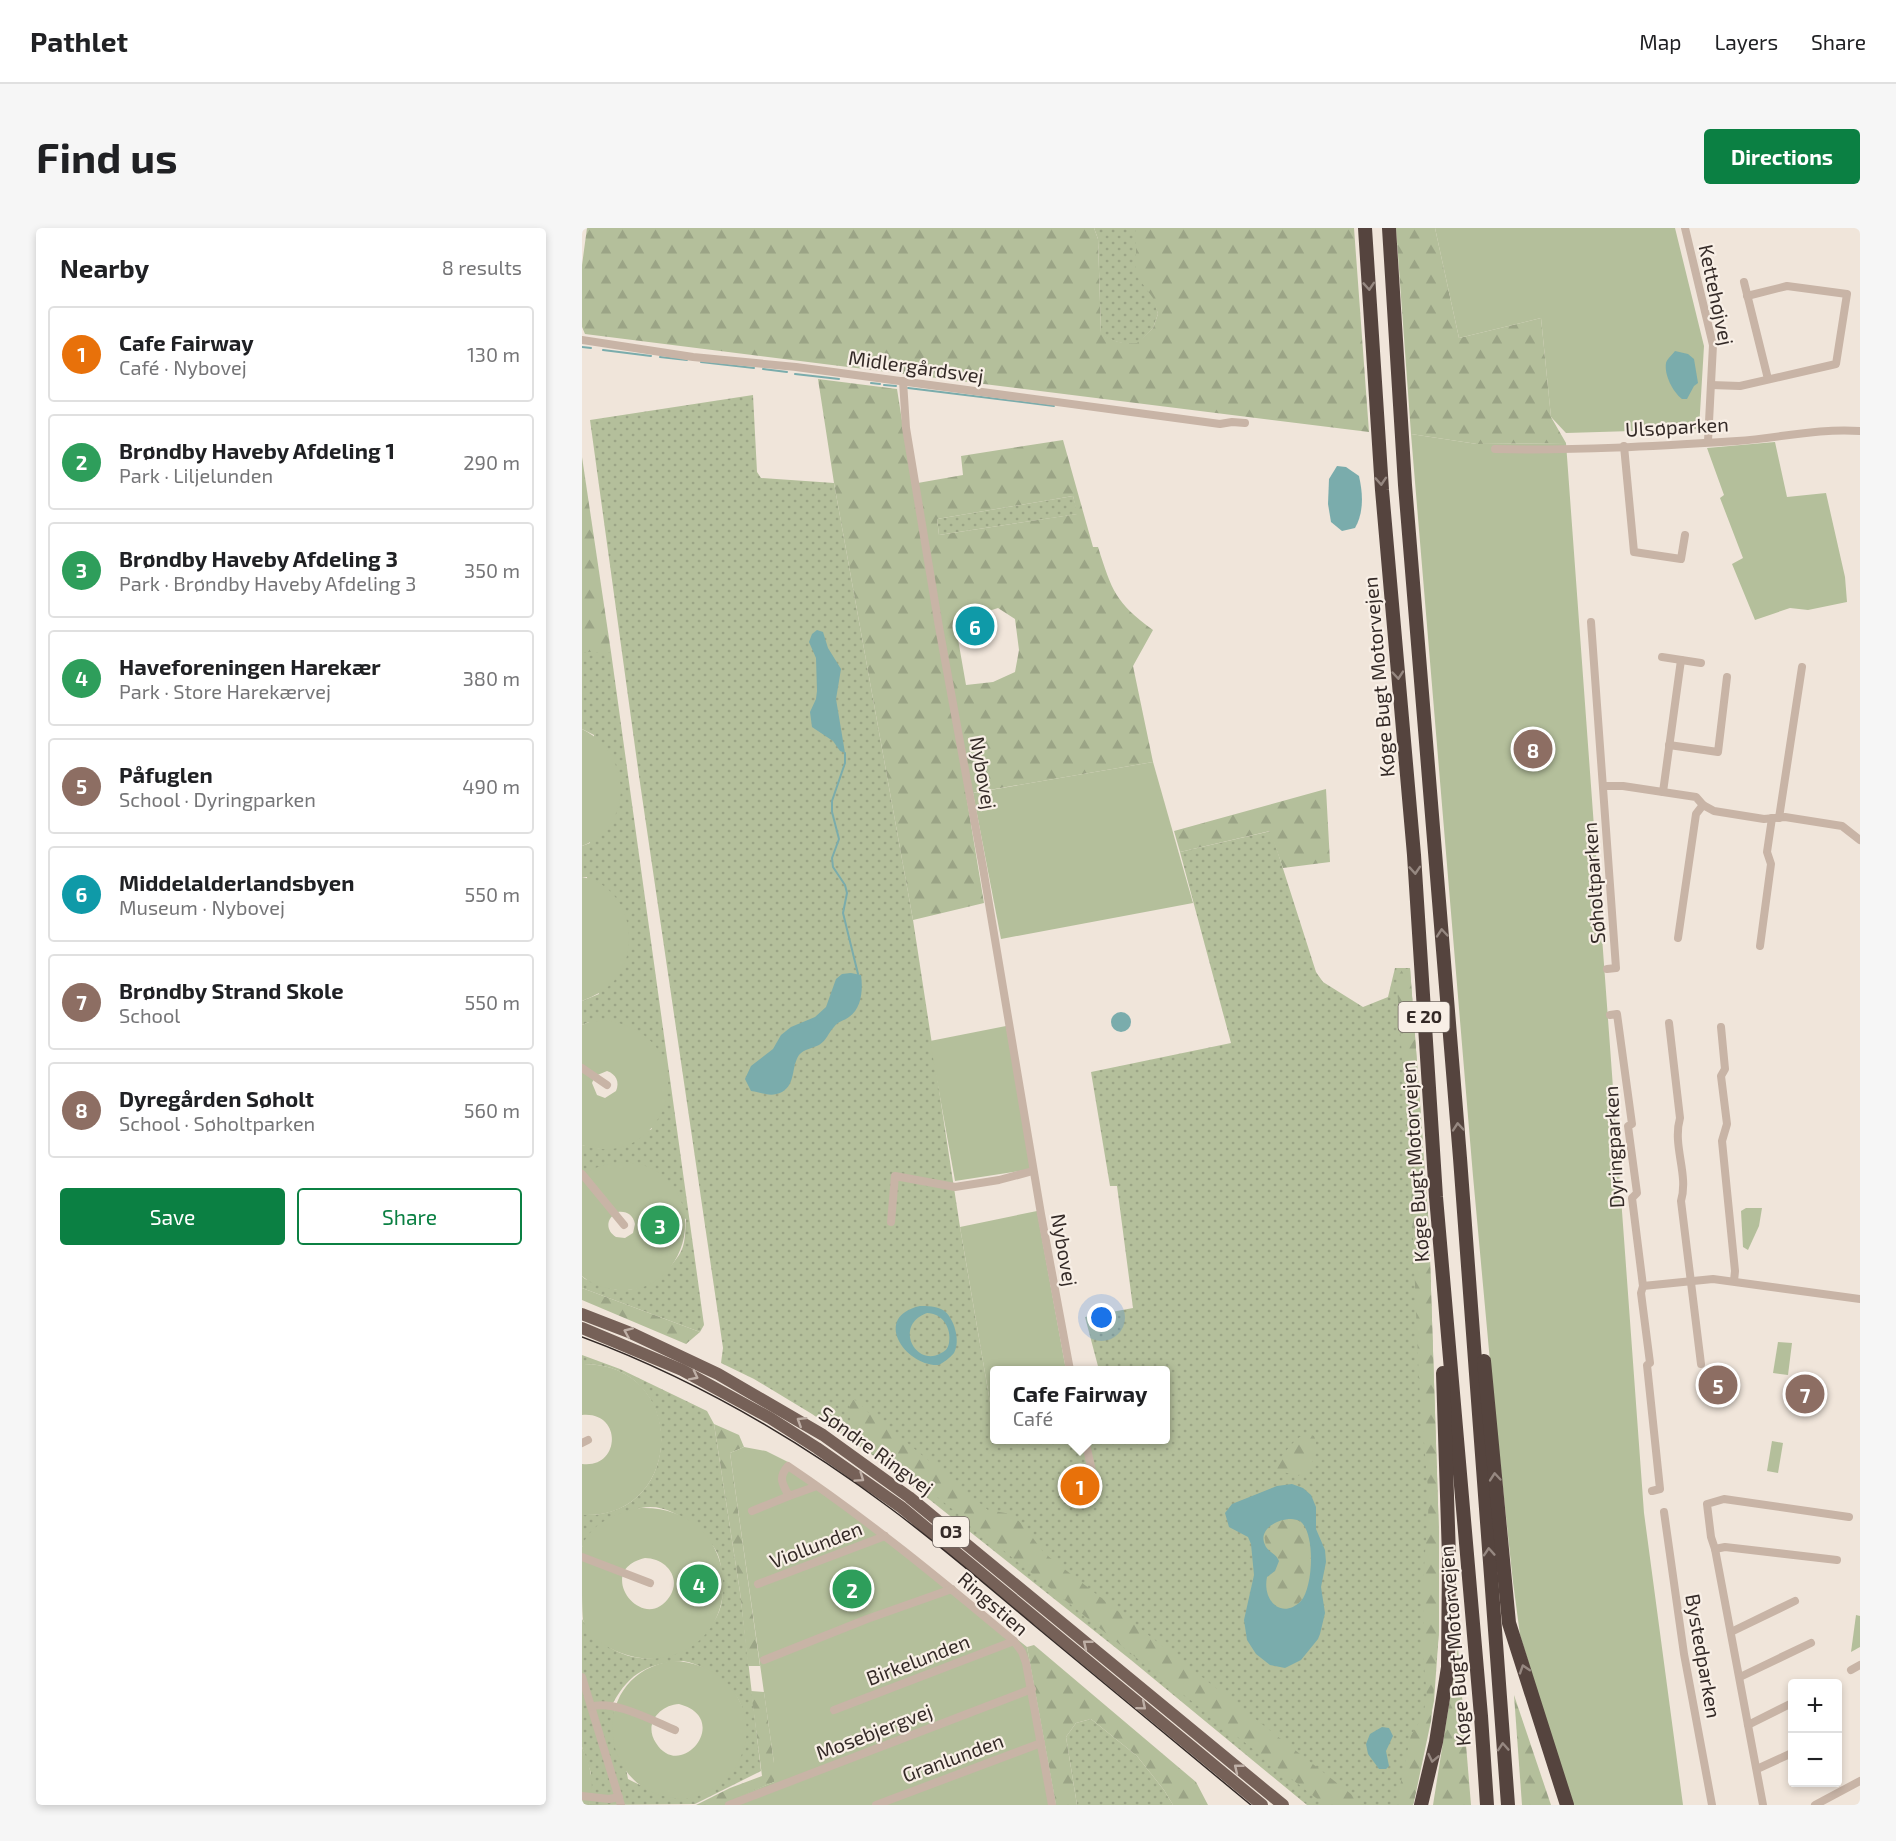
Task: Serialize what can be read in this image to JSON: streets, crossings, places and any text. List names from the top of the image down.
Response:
{
  "streets": {
    "highway": ["Køge Bugt Motorvejen", "E 20"],
    "main road": ["Søndre Ringvej", "O3"],
    "street": [
      "Kettehøjvej",
      "Midlergårdsvej",
      "Ulsøparken",
      "Nybovej",
      "Søholtparken",
      "Dyringparken",
      "Viollunden",
      "Ringstien",
      "Bystedparken",
      "Birkelunden",
      "Mosebjergvej",
      "Granlunden"
    ]
  },
  "crossings": [
    ["Kettehøjvej", "Ulsøparken"],
    ["Midlergårdsvej", "Nybovej"],
    ["Viollunden", "Ringstien"],
    ["Ringstien", "Birkelunden"],
    ["Ringstien", "Mosebjergvej"],
    ["Ringstien", "Granlunden"]
  ],
  "page": {
    "header": "Pathlet",
    "nav": ["Map", "Layers", "Share"],
    "buttons": [
      "Directions",
      ["Save", "Share"]
    ],
    "title": "Find us",
    "heading": ["Nearby", "8 results"],
    "list": [
      {
        "mark": "1",
        "name": "Cafe Fairway",
        "note": "Café · Nybovej",
        "value": "130 m"
      },
      {
        "mark": "2",
        "name": "Brøndby Haveby Afdeling 1",
        "note": "Park · Liljelunden",
        "value": "290 m"
      },
      {
        "mark": "3",
        "name": "Brøndby Haveby Afdeling 3",
        "note": "Park · Brøndby Haveby Afdeling 3",
        "value": "350 m"
      },
      {
        "mark": "4",
        "name": "Haveforeningen Harekær",
        "note": "Park · Store Harekærvej",
        "value": "380 m"
      },
      {
        "mark": "5",
        "name": "Påfuglen",
        "note": "School · Dyringparken",
        "value": "490 m"
      },
      {
        "mark": "6",
        "name": "Middelalderlandsbyen",
        "note": "Museum · Nybovej",
        "value": "550 m"
      },
      {
        "mark": "7",
        "name": "Brøndby Strand Skole",
        "note": "School",
        "value": "550 m"
      },
      {
        "mark": "8",
        "name": "Dyregården Søholt",
        "note": "School · Søholtparken",
        "value": "560 m"
      }
    ],
    "pins": [
      "6",
      "8",
      "3",
      "5",
      "7",
      "1",
      "4",
      "2"
    ],
    "popup": ["Cafe Fairway", "Café"],
    "map_buttons": ["+", "−"]
  }
}
